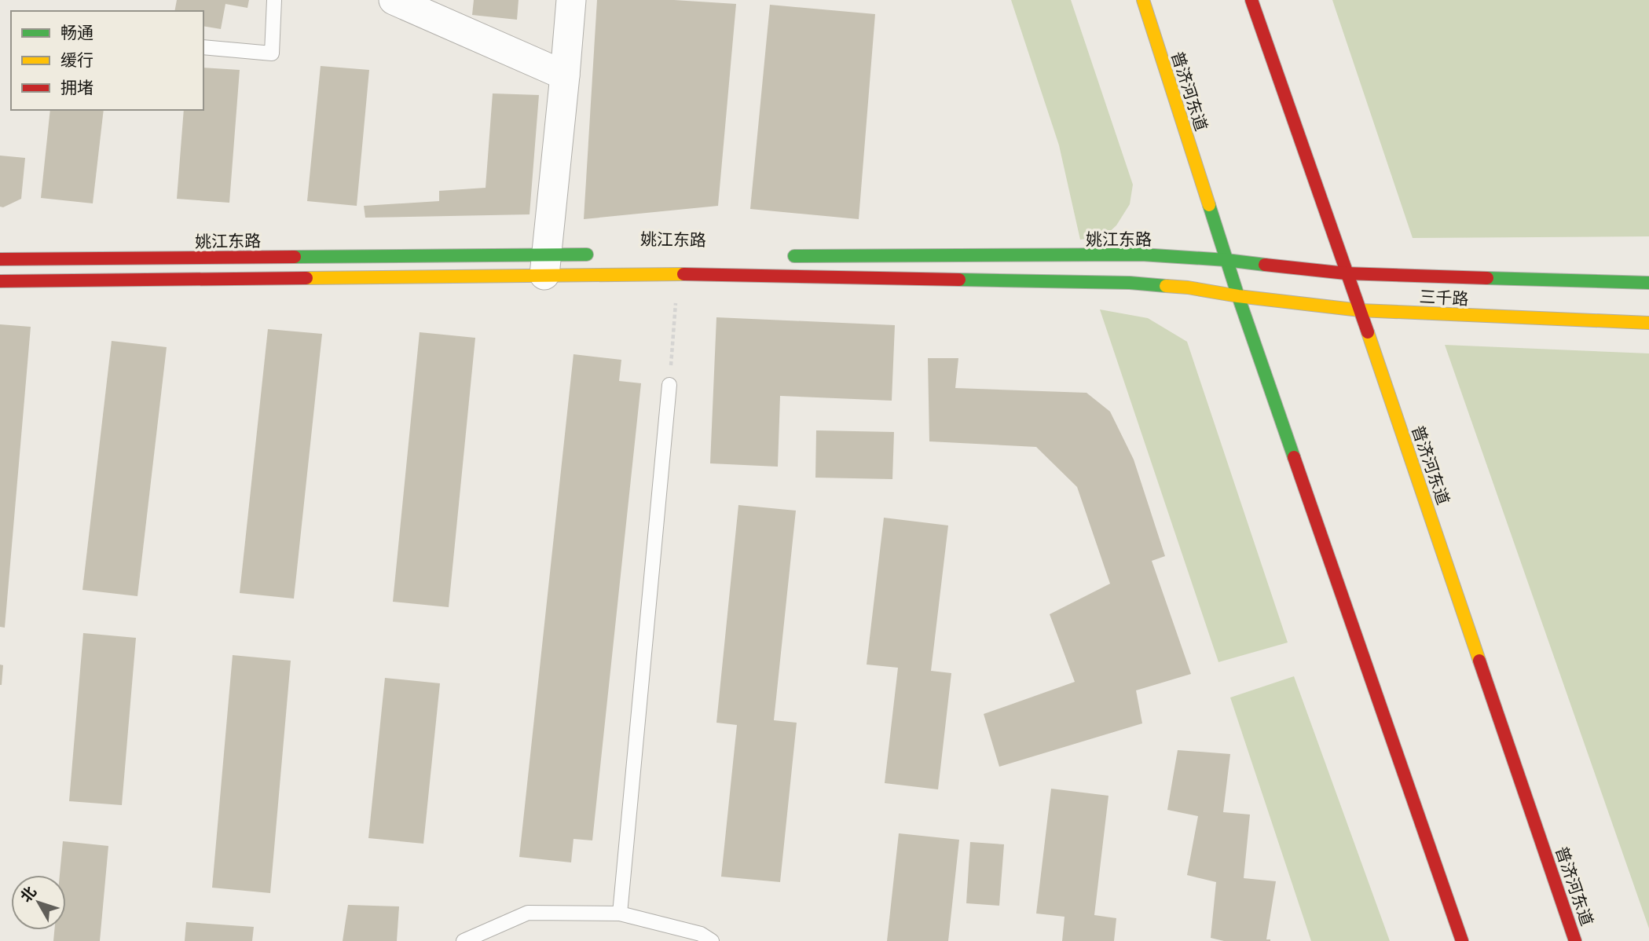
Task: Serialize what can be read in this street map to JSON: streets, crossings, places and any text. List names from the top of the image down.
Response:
{
  "streets": {
    "street": ["普济河东道", "姚江东路", "三千路"]
  },
  "crossings": [
    ["普济河东道", "姚江东路"],
    ["普济河东道", "三千路"],
    ["姚江东路", "三千路"]
  ],
  "legend": ["畅通", "缓行", "拥堵"],
  "north": "top left"
}
